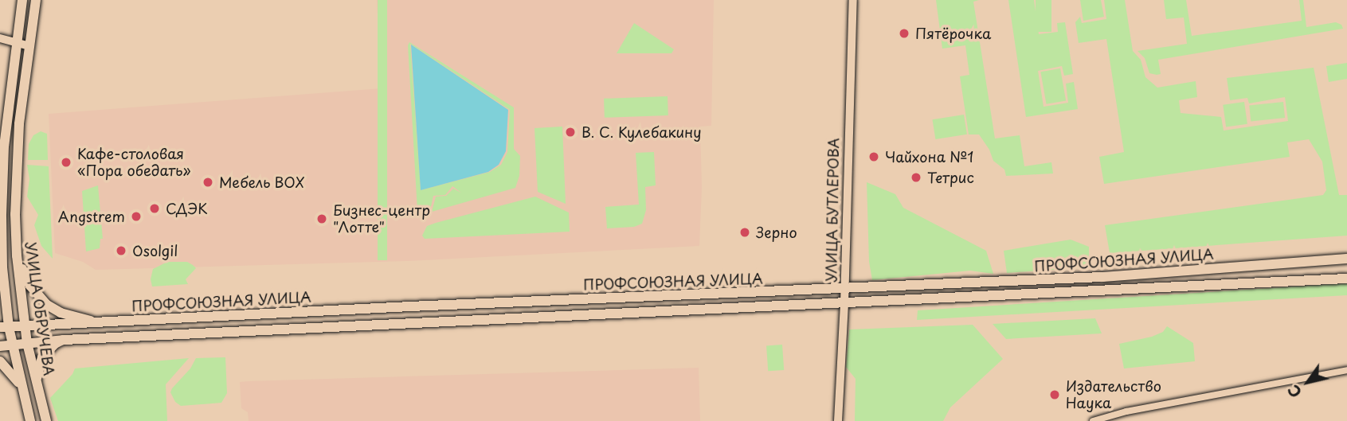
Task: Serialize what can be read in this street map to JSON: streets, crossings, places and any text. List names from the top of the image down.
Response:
{
  "streets": {
    "main road": ["ПРОФСОЮЗНАЯ УЛИЦА", "УЛИЦА ОБРУЧЕВА"],
    "street": ["УЛИЦА БУТЛЕРОВА"]
  },
  "crossings": [
    ["УЛИЦА БУТЛЕРОВА", "ПРОФСОЮЗНАЯ УЛИЦА"],
    ["ПРОФСОЮЗНАЯ УЛИЦА", "УЛИЦА ОБРУЧЕВА"]
  ],
  "places": [
    "Пятёрочка",
    "В. С. Кулебакину",
    "Чайхона №1",
    "Кафе-столовая «Пора обедать»",
    "Тетрис",
    "Мебель BOX",
    "СДЭК",
    "Angstrem",
    "Бизнес-центр \"Лотте\"",
    "Зерно",
    "Osolgil",
    "Издательство Наука"
  ],
  "north": "bottom left"
}
